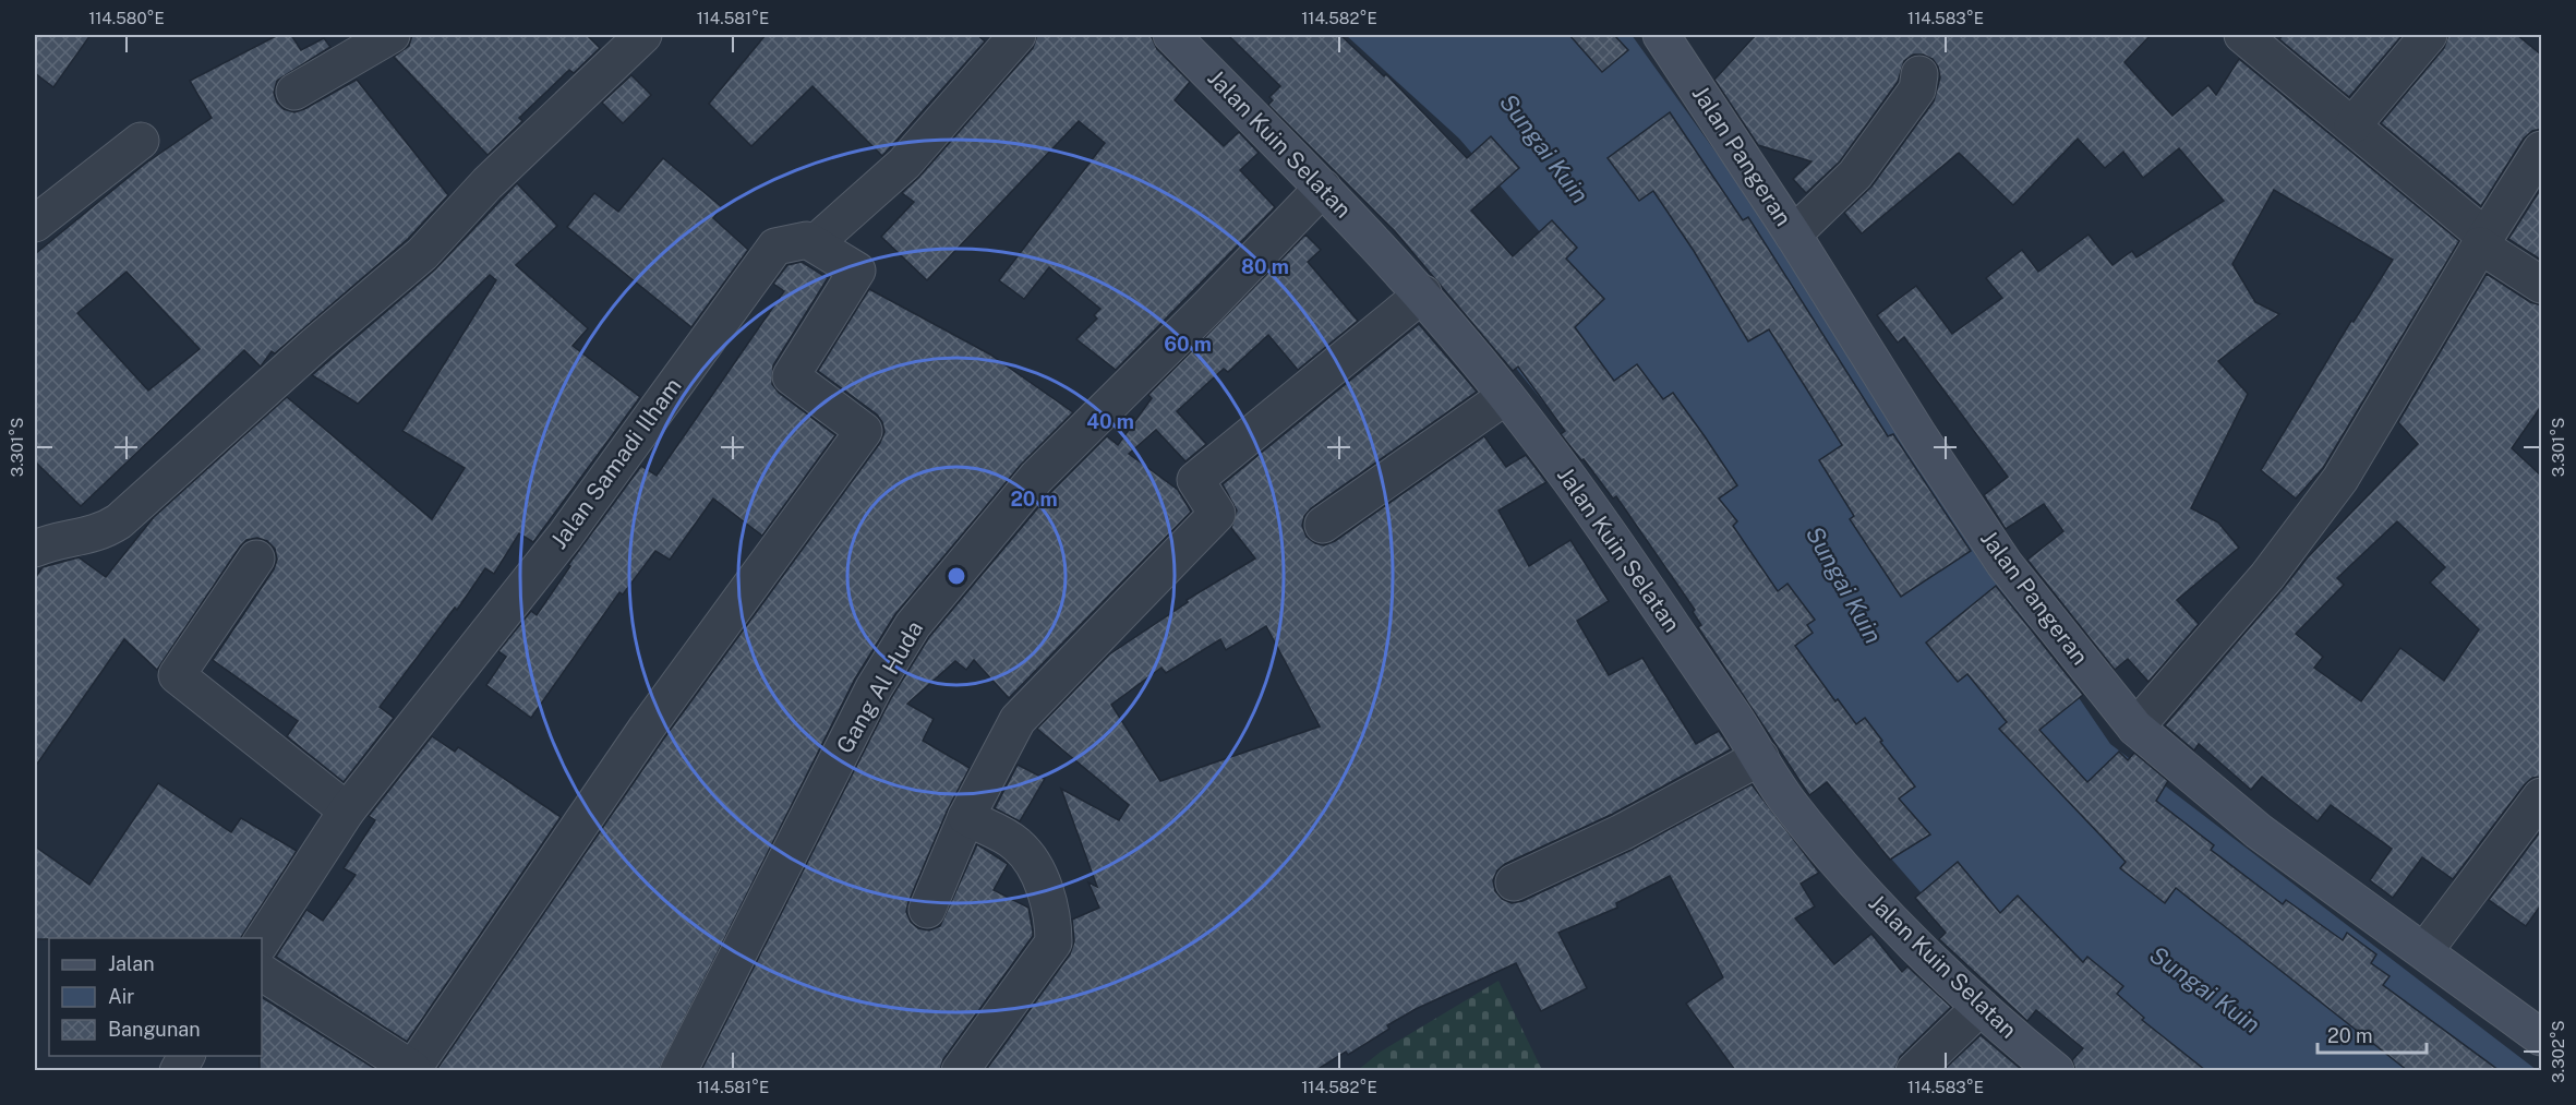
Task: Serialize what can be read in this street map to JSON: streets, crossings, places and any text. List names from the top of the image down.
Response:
{
  "streets": {
    "street": [
      "Jalan Kuin Selatan",
      "Jalan Pangeran",
      "Jalan Samadi Ilham",
      "Gang Al Huda"
    ]
  },
  "crossings": [
    ["Jalan Kuin Selatan", "Gang Al Huda"]
  ],
  "water": ["Sungai Kuin"],
  "legend": ["Jalan", "Air", "Bangunan"],
  "scale_bar": "20 m",
  "coordinates": [
    "114.580°E",
    "114.581°E",
    "114.582°E",
    "114.583°E",
    "3.301°S",
    "3.302°S"
  ],
  "rings": [
    "80 m",
    "60 m",
    "40 m",
    "20 m"
  ]
}
